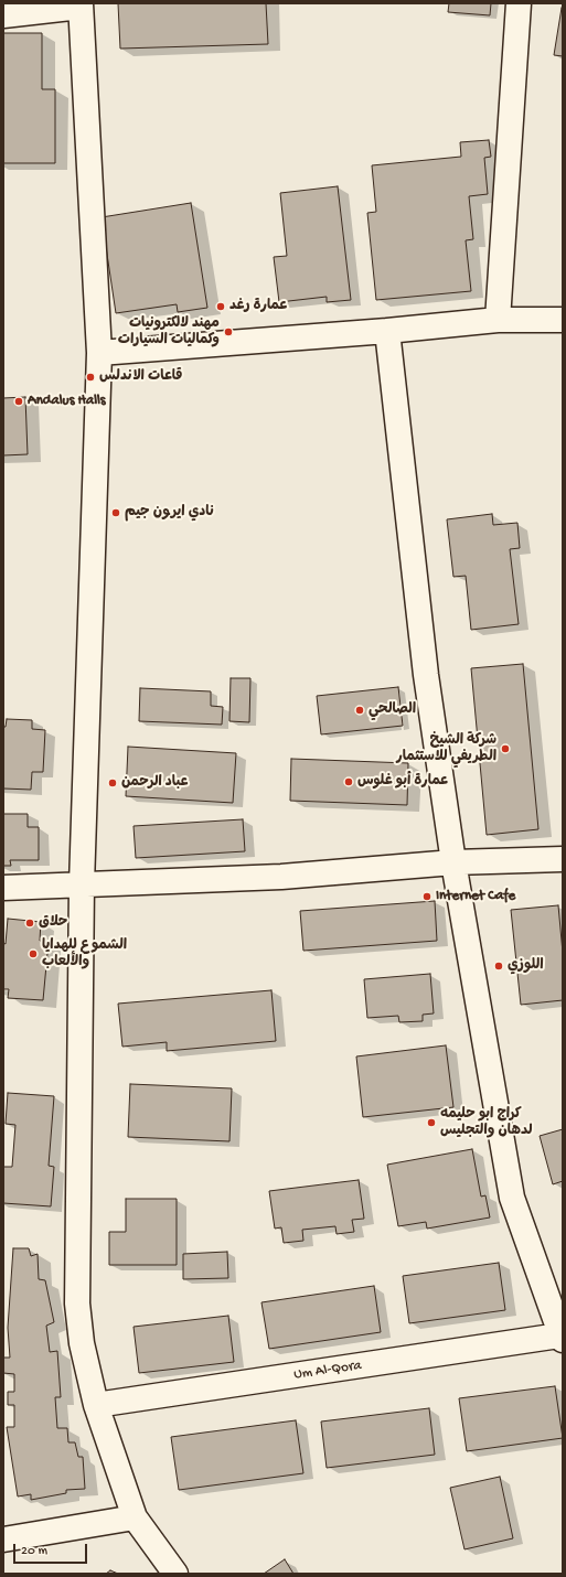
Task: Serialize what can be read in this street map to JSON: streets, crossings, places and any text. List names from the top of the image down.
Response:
{
  "streets": {
    "street": ["Um Al-Qora"]
  },
  "places": [
    "عمارة رغد",
    "مهند لالكترونيات وكماليات السيارات",
    "قاعات الاندلس",
    "Andalus Halls",
    "نادي ايرون جيم",
    "الصالحي",
    "شركة الشيخ الطريفي للاستثمار",
    "عمارة أبو غلوس",
    "عباد الرحمن",
    "Internet Cafe",
    "حلاق",
    "الشموع للهدايا والألعاب",
    "اللوزي",
    "كراج ابو حليمه لدهان والتجليس"
  ],
  "scale_bar": "20 m"
}
